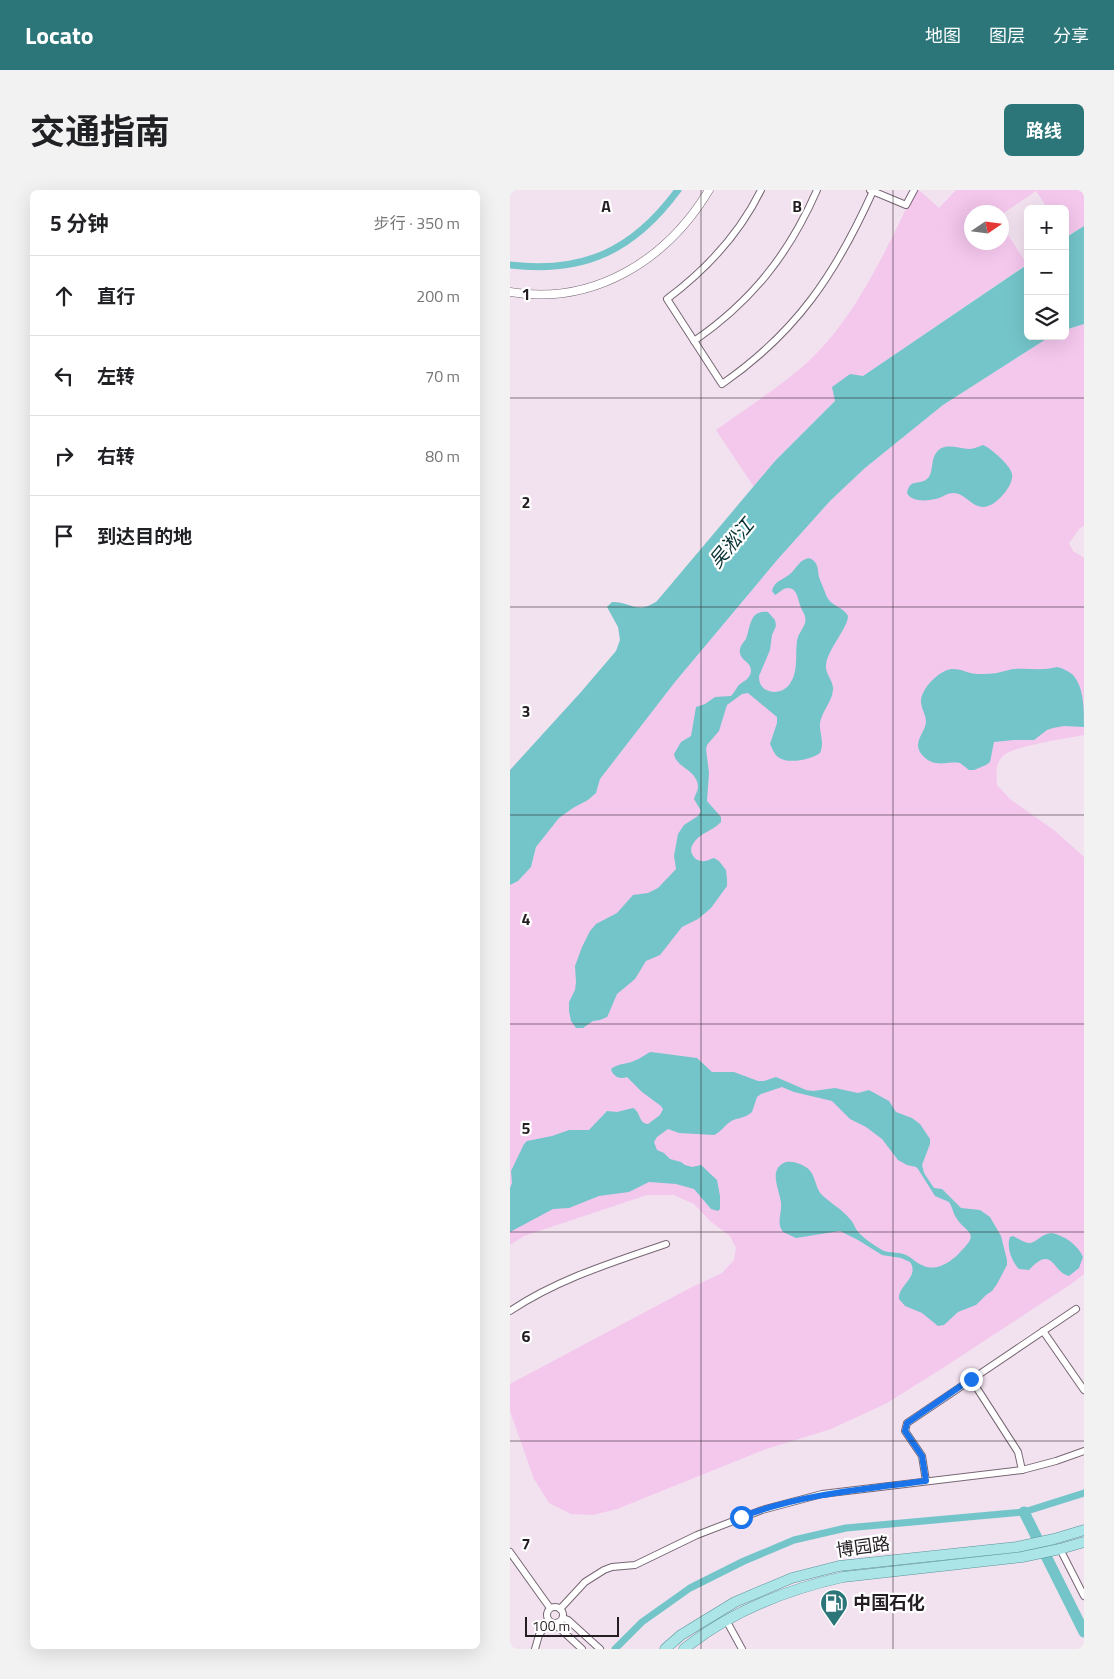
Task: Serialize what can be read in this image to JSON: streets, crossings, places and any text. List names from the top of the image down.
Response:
{
  "streets": {
    "main road": ["博园路"]
  },
  "water": ["吴淞江"],
  "places": {
    "fuel station": ["中国石化"]
  },
  "scale_bar": "100 m",
  "north": "right",
  "page": {
    "header": "Locato",
    "nav": ["地图", "图层", "分享"],
    "title": "交通指南",
    "buttons": "路线",
    "heading": ["5 分钟", "步行 · 350 m"],
    "map_buttons": ["+", "−"],
    "list": [
      ["直行", "200 m"],
      ["左转", "70 m"],
      ["右转", "80 m"],
      "到达目的地"
    ],
    "scale": "100 m"
  },
  "grid": {
    "columns": ["A", "B"],
    "rows": [
      "1",
      "2",
      "3",
      "4",
      "5",
      "6",
      "7"
    ]
  }
}
